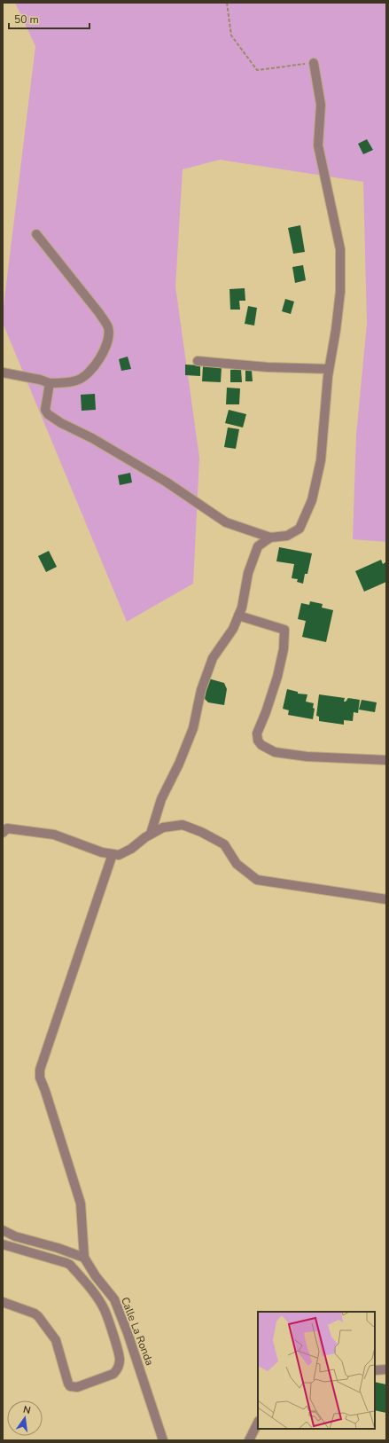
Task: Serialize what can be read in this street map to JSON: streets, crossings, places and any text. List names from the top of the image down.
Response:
{
  "streets": {
    "street": ["Calle La Ronda"]
  },
  "scale_bar": "50 m",
  "north": "top"
}
